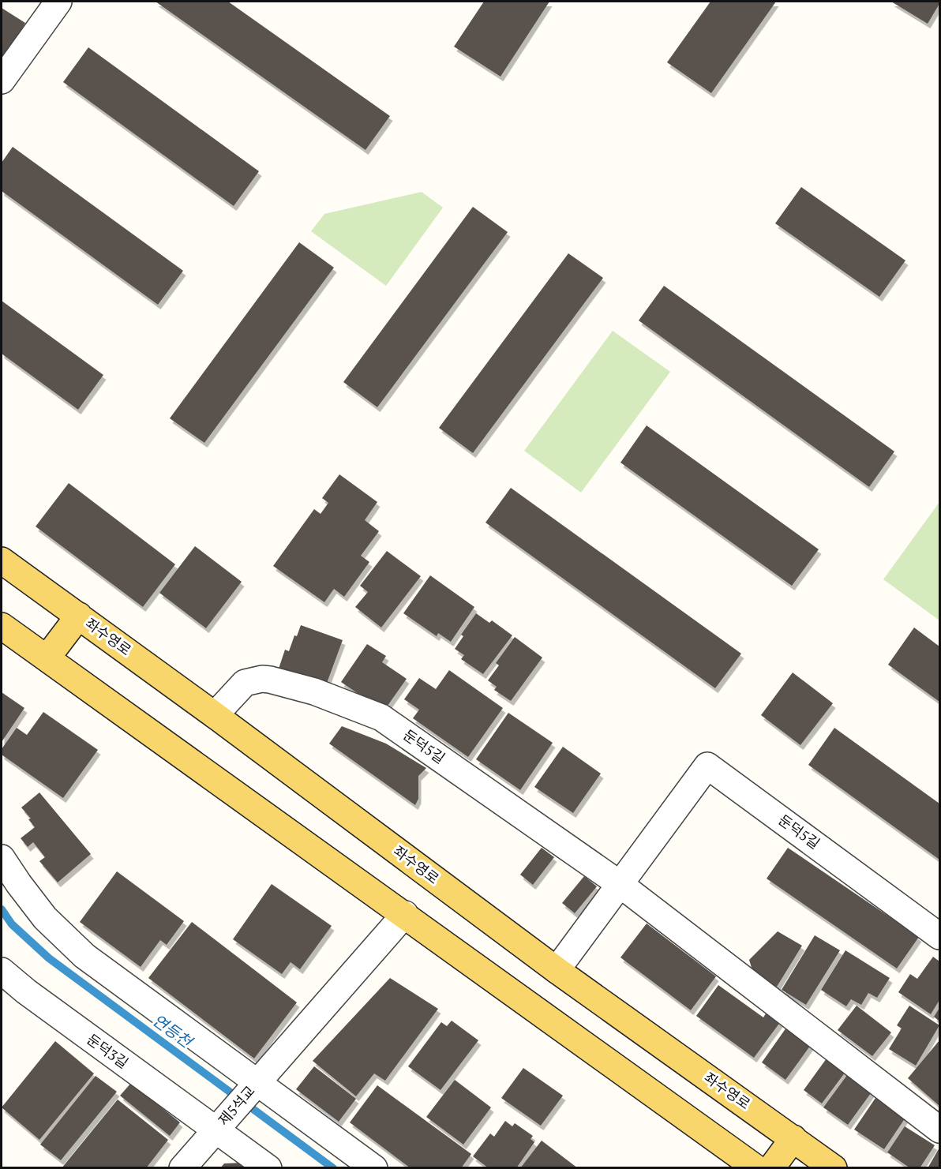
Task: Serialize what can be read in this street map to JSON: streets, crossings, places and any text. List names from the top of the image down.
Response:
{
  "streets": {
    "main road": ["좌수영로"],
    "street": ["둔덕5길", "둔덕3길", "제5석교"]
  },
  "crossings": [
    ["좌수영로", "둔덕5길"],
    ["둔덕3길", "제5석교"]
  ],
  "water": ["연등천"]
}
